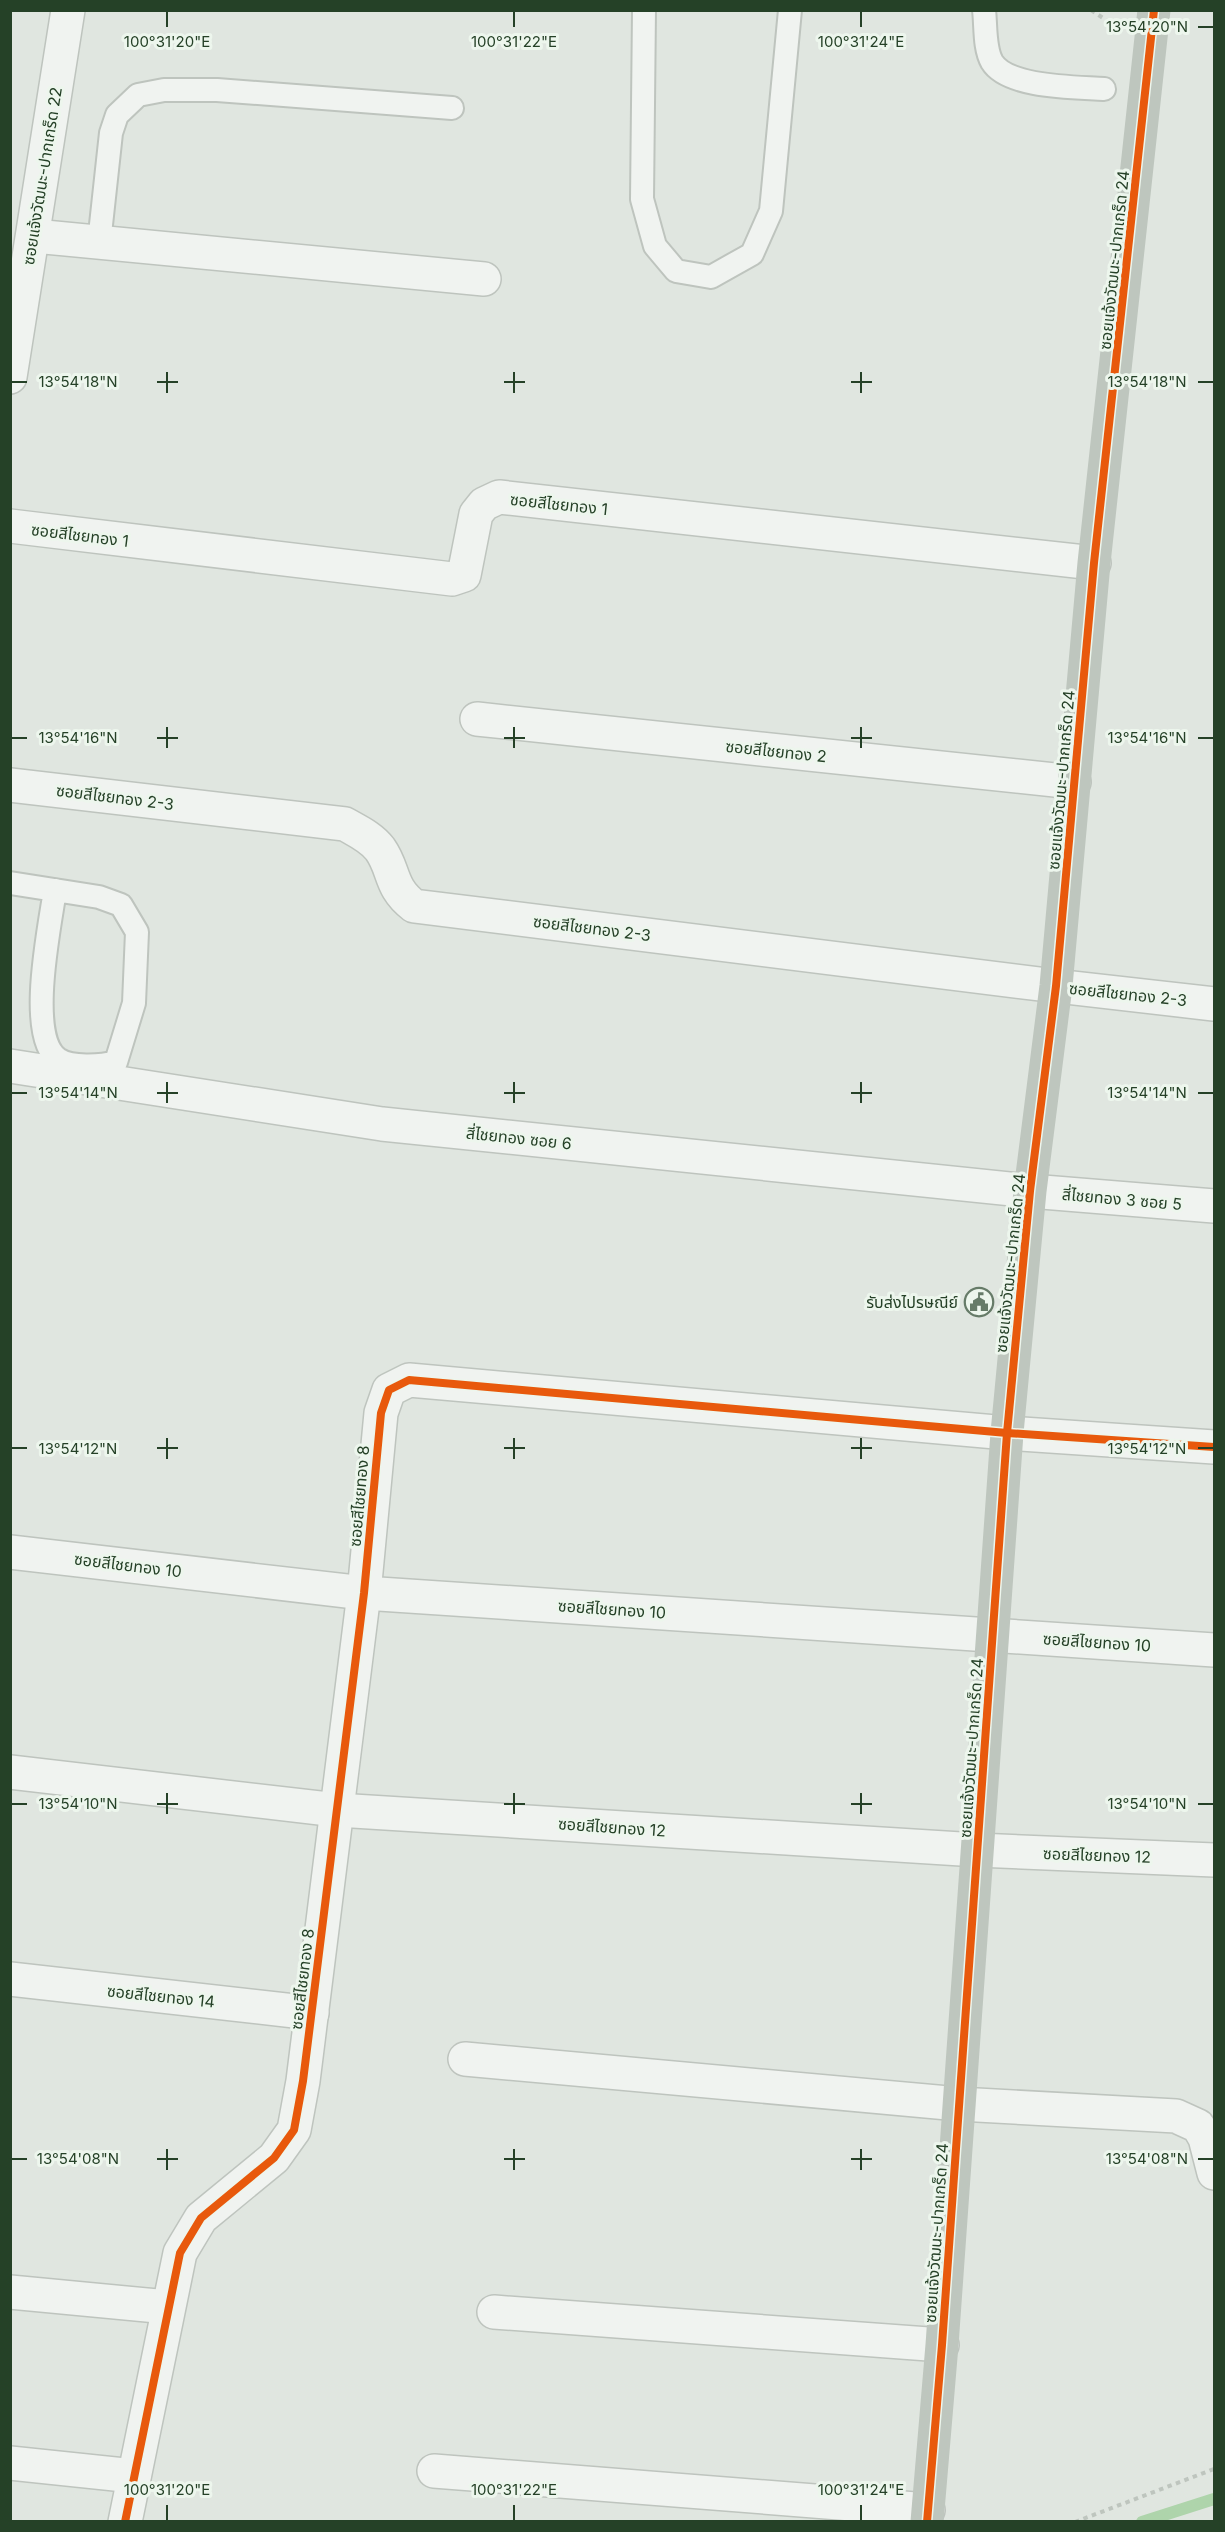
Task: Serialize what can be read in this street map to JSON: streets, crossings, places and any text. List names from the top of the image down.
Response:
{
  "streets": {
    "street": [
      "ซอยแจ้งวัฒนะ-ปากเกร็ด 22",
      "ซอยแจ้งวัฒนะ-ปากเกร็ด 24",
      "ซอยสีไชยทอง 1",
      "ซอยสีไชยทอง 2",
      "ซอยสีไชยทอง 2-3",
      "สี่ไชยทอง ซอย 6",
      "สี่ไชยทอง 3 ซอย 5",
      "ซอยสีไชยทอง 8",
      "ซอยสีไชยทอง 10",
      "ซอยสีไชยทอง 12",
      "ซอยสีไชยทอง 14"
    ]
  },
  "crossings": [
    ["ซอยแจ้งวัฒนะ-ปากเกร็ด 24", "ซอยสีไชยทอง 1"],
    ["ซอยแจ้งวัฒนะ-ปากเกร็ด 24", "ซอยสีไชยทอง 2"],
    ["ซอยแจ้งวัฒนะ-ปากเกร็ด 24", "ซอยสีไชยทอง 2-3"],
    ["ซอยแจ้งวัฒนะ-ปากเกร็ด 24", "สี่ไชยทอง ซอย 6"],
    ["ซอยแจ้งวัฒนะ-ปากเกร็ด 24", "สี่ไชยทอง 3 ซอย 5"],
    ["ซอยแจ้งวัฒนะ-ปากเกร็ด 24", "ซอยสีไชยทอง 8"],
    ["ซอยแจ้งวัฒนะ-ปากเกร็ด 24", "ซอยสีไชยทอง 10"],
    ["ซอยแจ้งวัฒนะ-ปากเกร็ด 24", "ซอยสีไชยทอง 12"],
    ["สี่ไชยทอง ซอย 6", "สี่ไชยทอง 3 ซอย 5"],
    ["ซอยสีไชยทอง 8", "ซอยสีไชยทอง 10"],
    ["ซอยสีไชยทอง 8", "ซอยสีไชยทอง 12"],
    ["ซอยสีไชยทอง 8", "ซอยสีไชยทอง 14"]
  ],
  "places": {
    "public building": ["รับส่งไปรษณีย์"]
  },
  "coordinates": [
    "13°54'20\"N",
    "100°31'20\"E",
    "100°31'22\"E",
    "100°31'24\"E",
    "13°54'18\"N",
    "13°54'16\"N",
    "13°54'14\"N",
    "13°54'12\"N",
    "13°54'10\"N",
    "13°54'08\"N"
  ]
}
